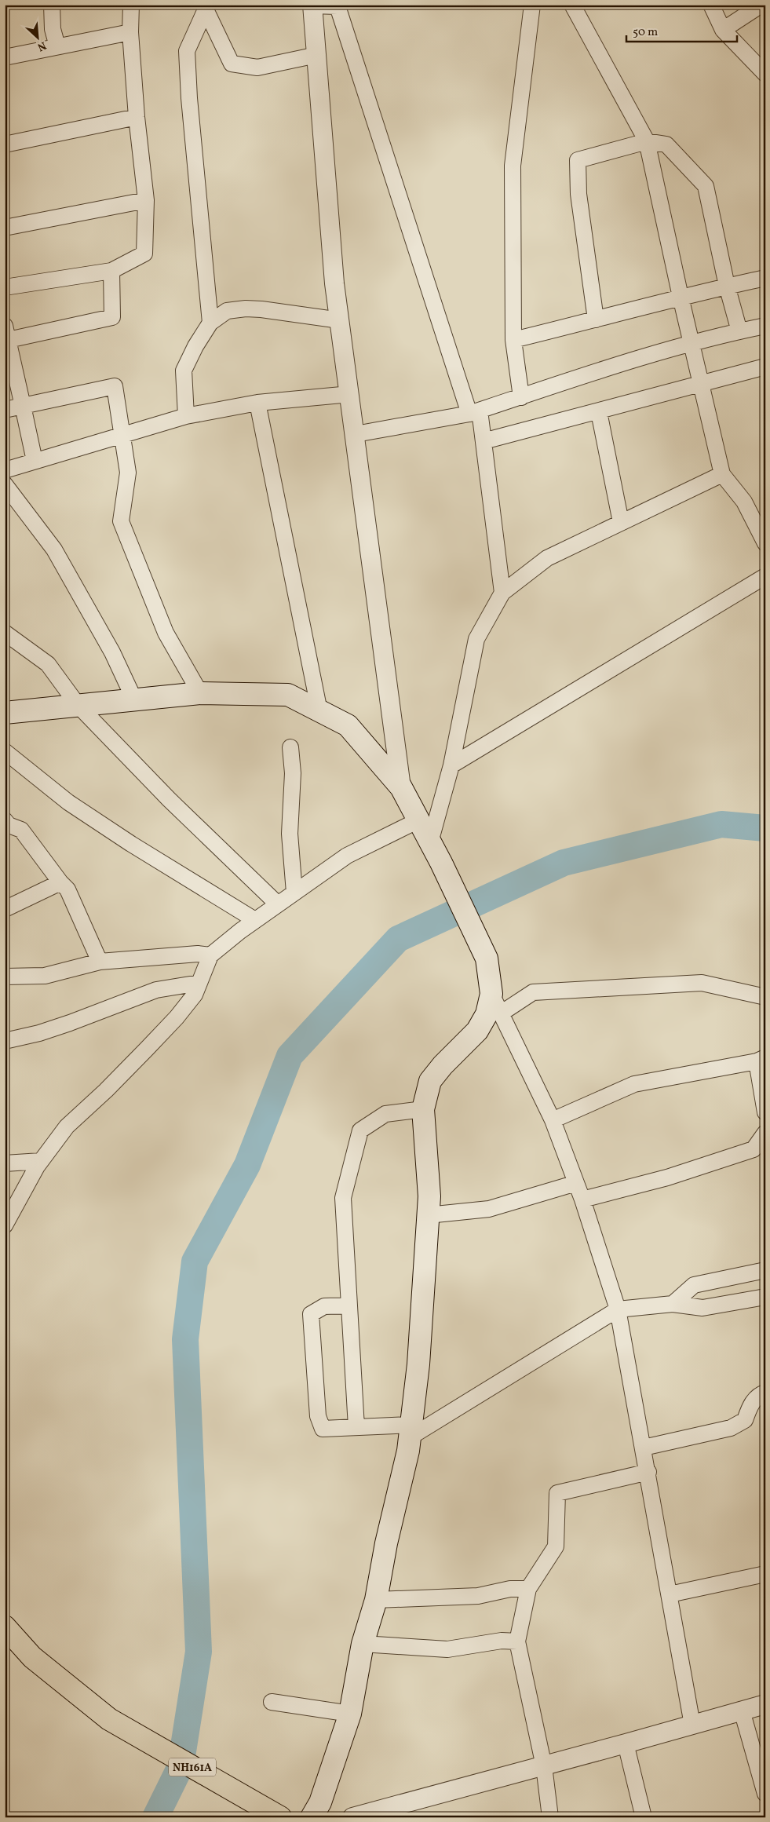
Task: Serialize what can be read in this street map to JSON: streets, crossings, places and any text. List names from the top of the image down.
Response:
{
  "streets": {
    "highway": ["NH161A"]
  },
  "scale_bar": "50 m",
  "north": "bottom right"
}
